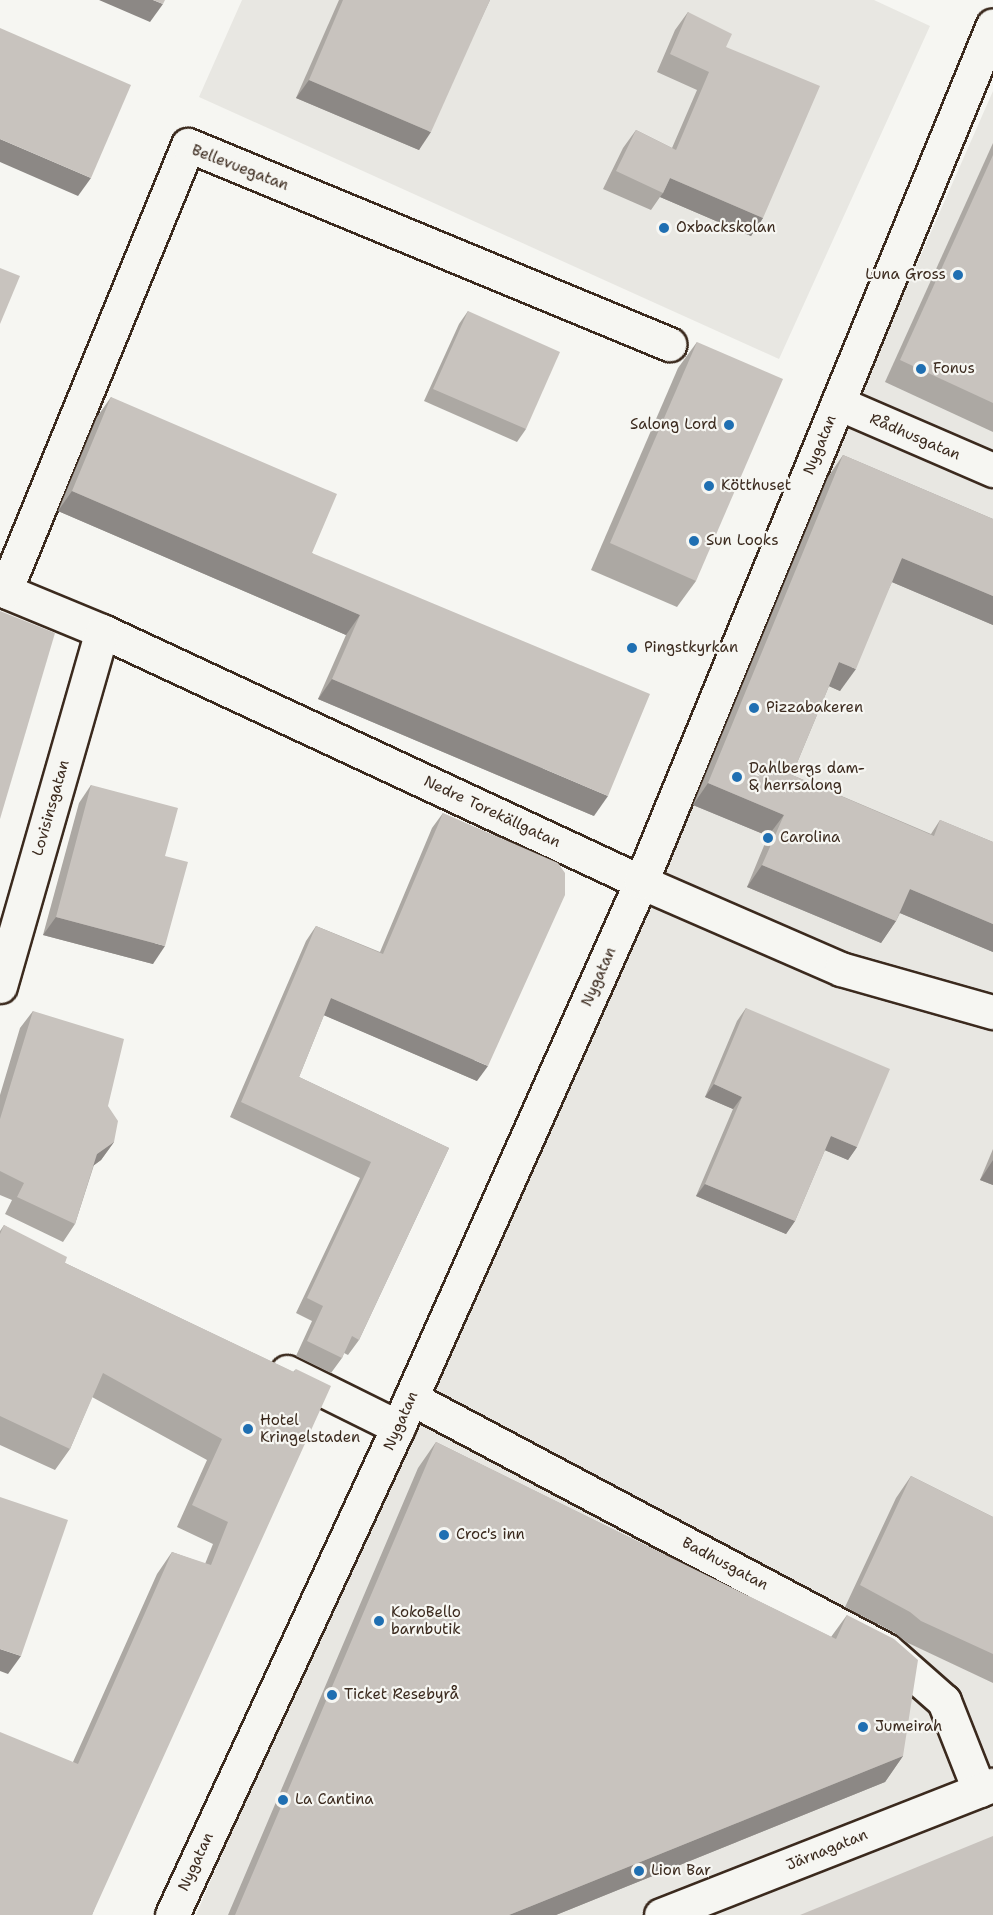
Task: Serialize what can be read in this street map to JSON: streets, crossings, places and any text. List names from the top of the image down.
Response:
{
  "streets": {
    "street": [
      "Bellevuegatan",
      "Rådhusgatan",
      "Nygatan",
      "Lovisinsgatan",
      "Nedre Torekällgatan",
      "Badhusgatan",
      "Järnagatan"
    ]
  },
  "crossings": [
    ["Bellevuegatan", "Nedre Torekällgatan"],
    ["Rådhusgatan", "Nygatan"],
    ["Nygatan", "Nedre Torekällgatan"],
    ["Nygatan", "Badhusgatan"],
    ["Lovisinsgatan", "Nedre Torekällgatan"],
    ["Badhusgatan", "Järnagatan"]
  ],
  "places": [
    "Oxbackskolan",
    "Luna Gross",
    "Fonus",
    "Salong Lord",
    "Kötthuset",
    "Sun Looks",
    "Pingstkyrkan",
    "Pizzabakeren",
    "Dahlbergs dam- & herrsalong",
    "Carolina",
    "Hotel Kringelstaden",
    "Croc's inn",
    "KokoBello barnbutik",
    "Ticket Resebyrå",
    "Jumeirah",
    "La Cantina",
    "Lion Bar"
  ]
}
